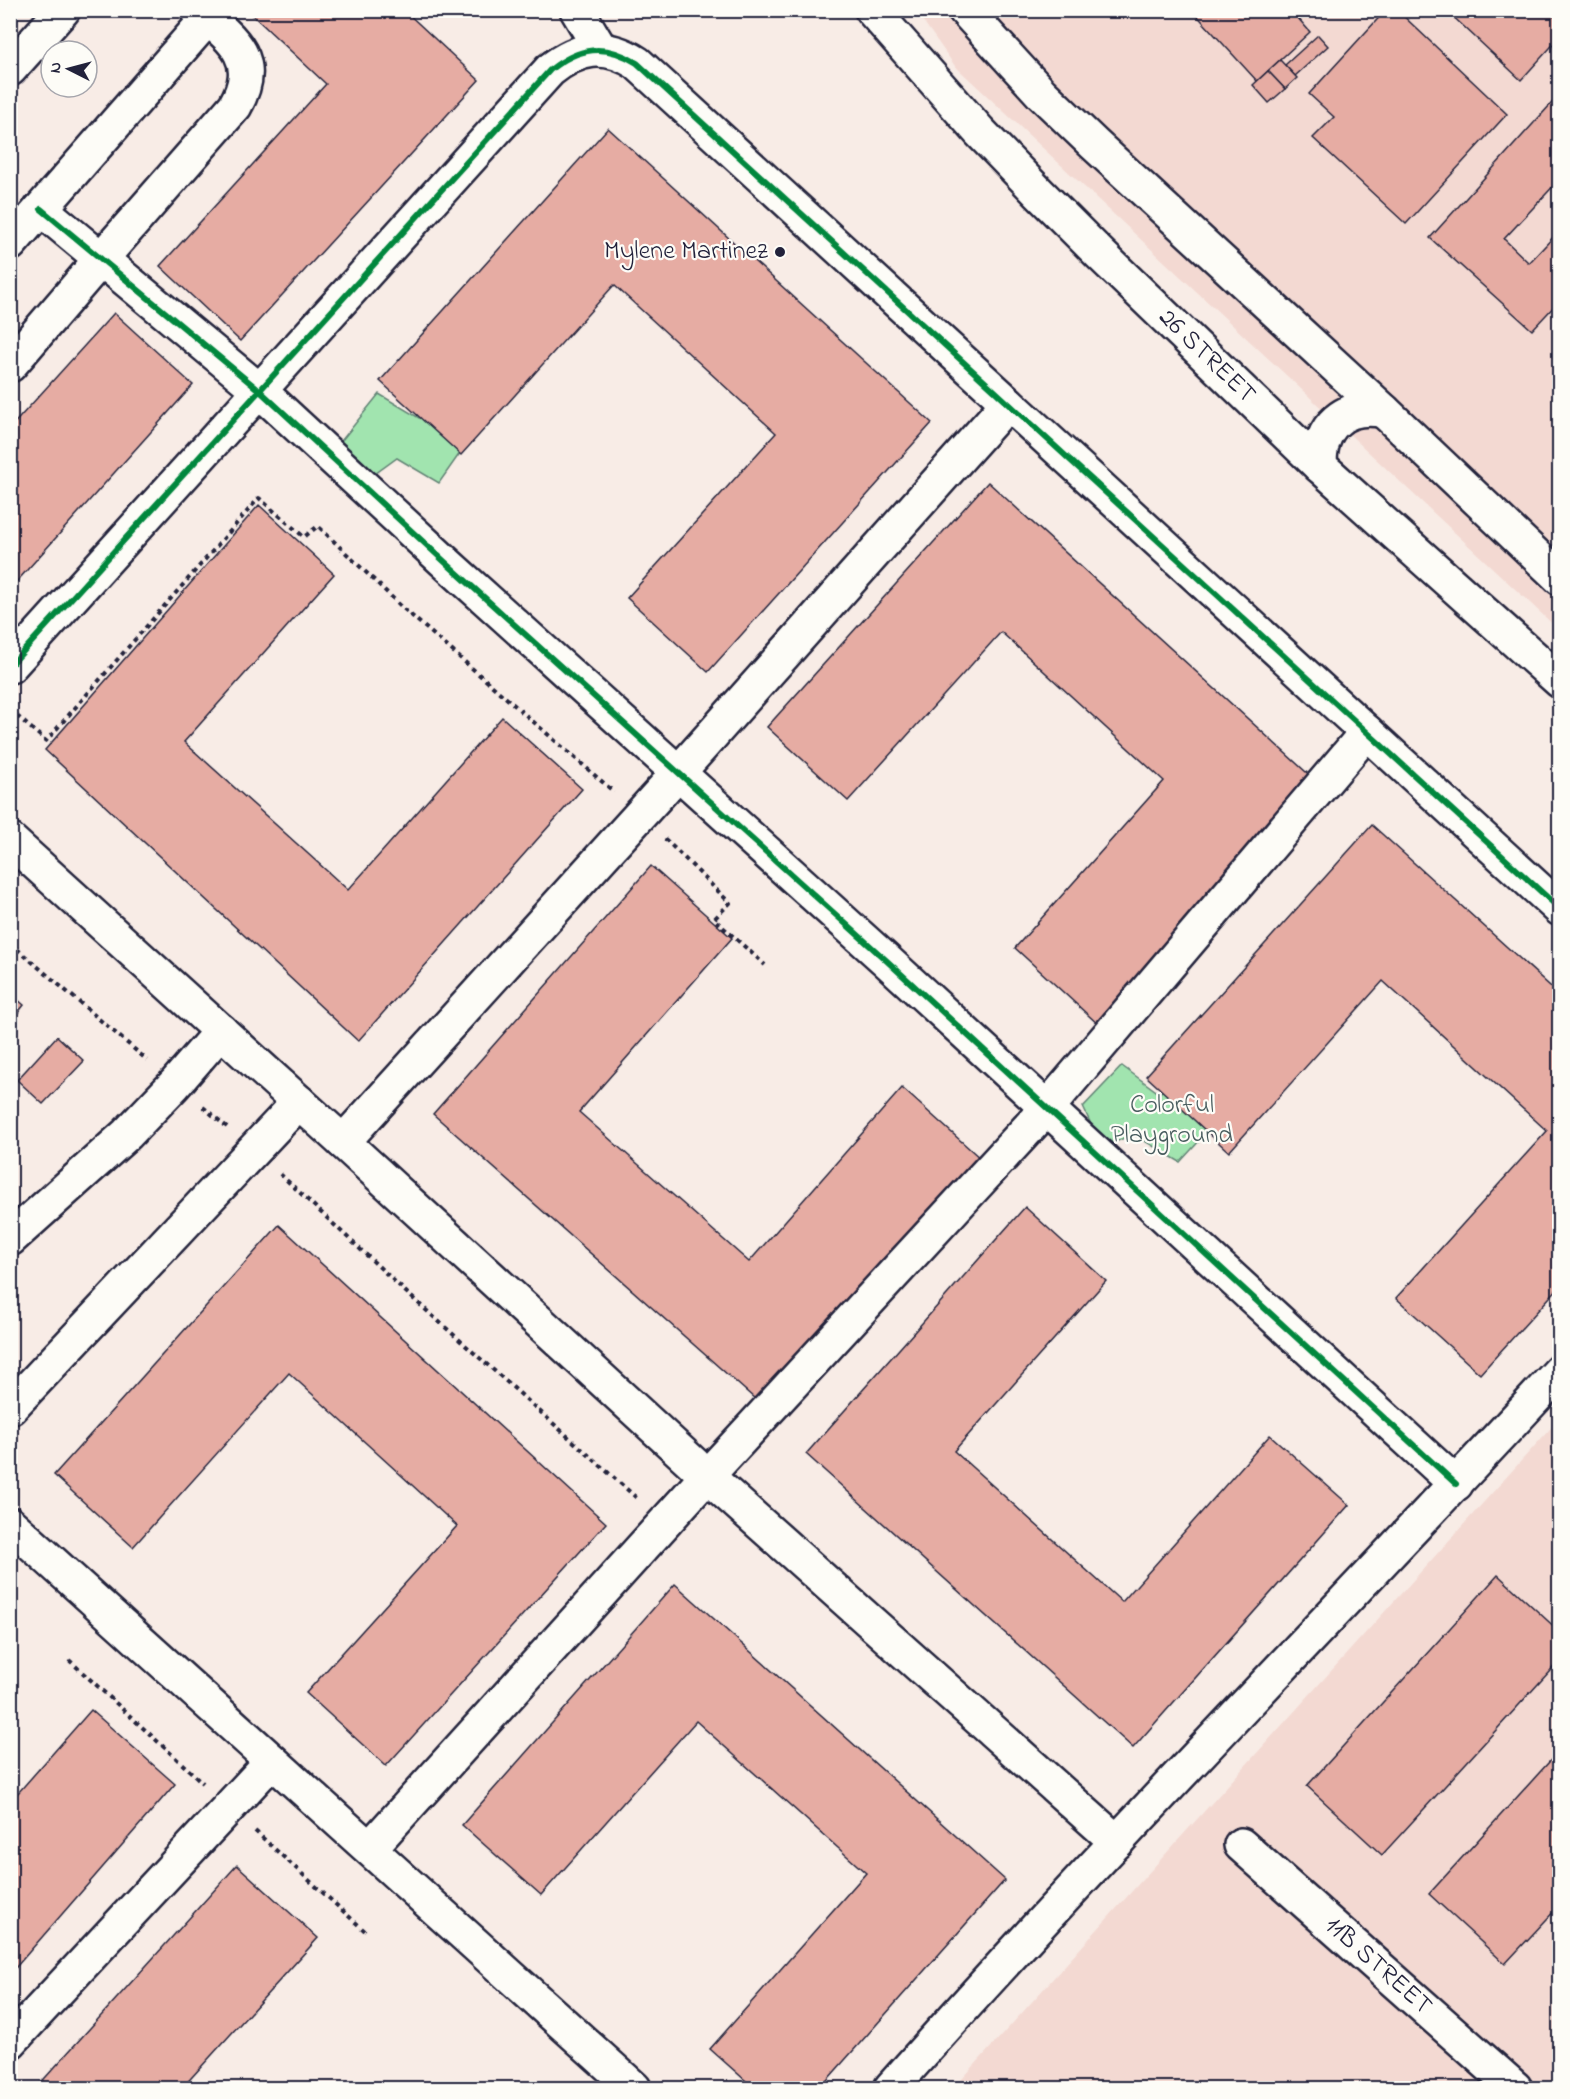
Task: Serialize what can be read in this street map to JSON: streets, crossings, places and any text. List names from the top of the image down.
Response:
{
  "streets": {
    "street": ["26 STREET", "11B STREET"]
  },
  "parks": ["Colorful Playground"],
  "places": ["Mylene Martinez"],
  "north": "left"
}
